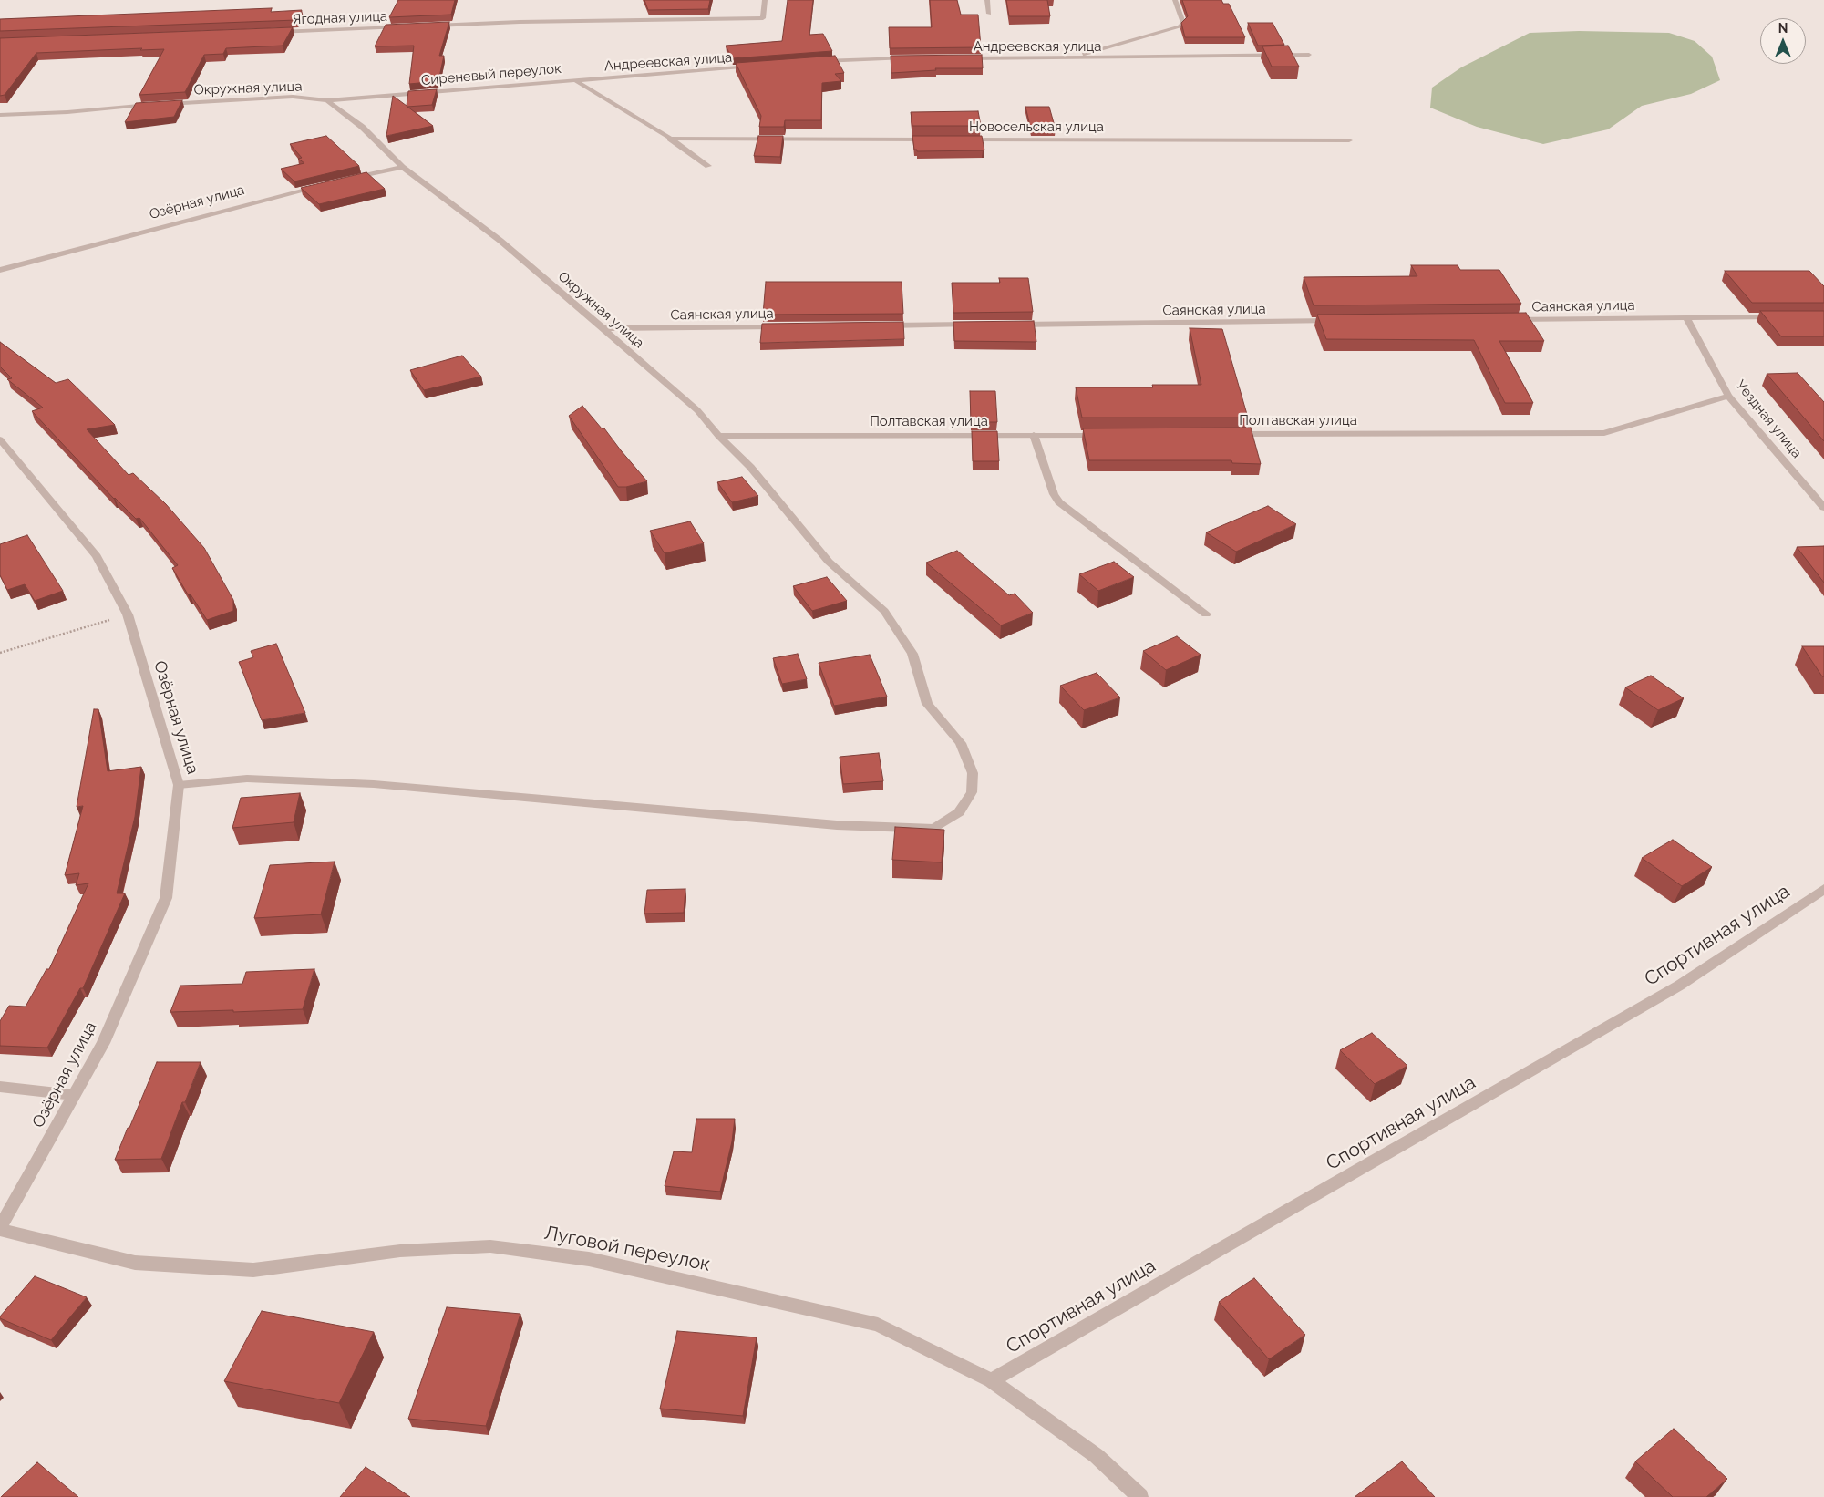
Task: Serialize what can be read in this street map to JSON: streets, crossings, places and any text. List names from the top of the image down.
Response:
{
  "streets": {
    "street": [
      "Ягодная улица",
      "Андреевская улица",
      "Сиреневый переулок",
      "Окружная улица",
      "Новосельская улица",
      "Озёрная улица",
      "Саянская улица",
      "Уездная улица",
      "Полтавская улица",
      "Спортивная улица",
      "Луговой переулок"
    ]
  },
  "crossings": [
    ["Андреевская улица", "Сиреневый переулок"],
    ["Сиреневый переулок", "Окружная улица"],
    ["Окружная улица", "Озёрная улица"],
    ["Окружная улица", "Саянская улица"],
    ["Окружная улица", "Полтавская улица"],
    ["Озёрная улица", "Луговой переулок"],
    ["Саянская улица", "Уездная улица"],
    ["Уездная улица", "Полтавская улица"],
    ["Спортивная улица", "Луговой переулок"]
  ],
  "north": "top"
}
